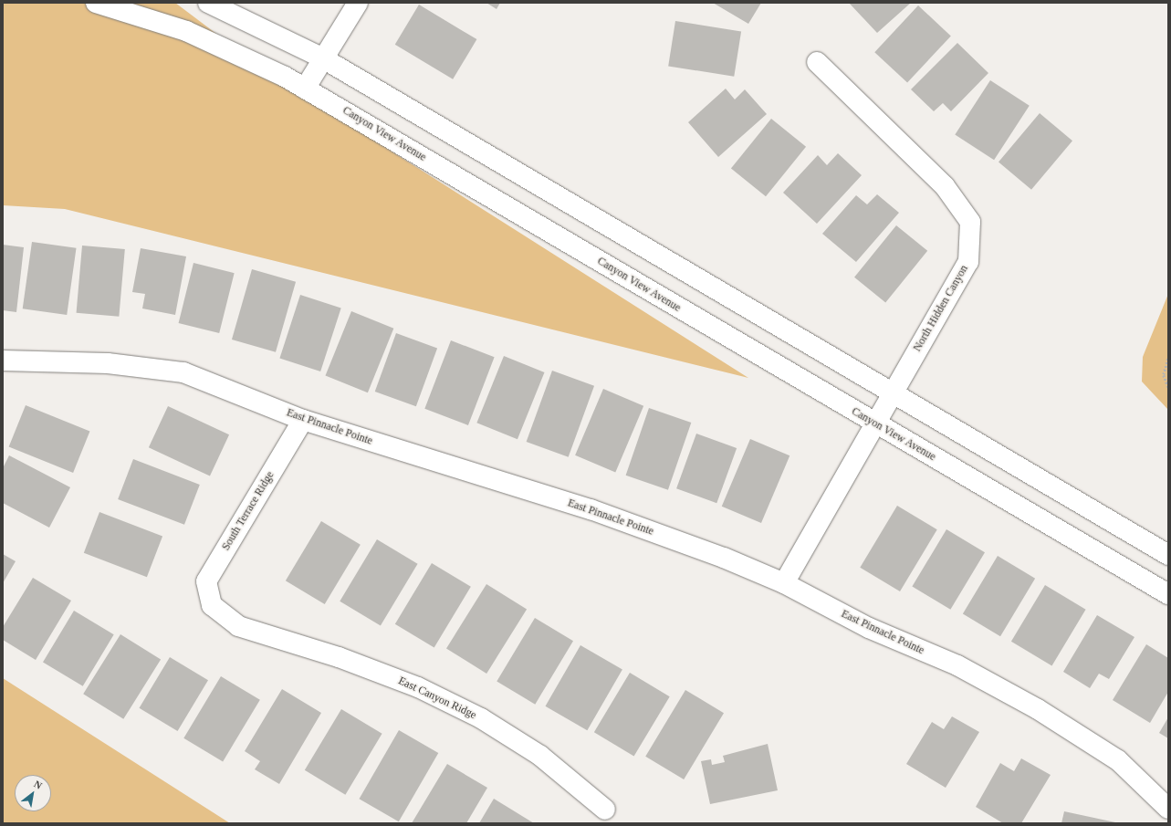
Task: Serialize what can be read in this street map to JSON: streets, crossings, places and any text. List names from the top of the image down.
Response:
{
  "streets": {
    "street": [
      "Canyon View Avenue",
      "North Hidden Canyon",
      "East Pinnacle Pointe",
      "South Terrace Ridge",
      "East Canyon Ridge"
    ]
  },
  "crossings": [
    ["Canyon View Avenue", "North Hidden Canyon"],
    ["North Hidden Canyon", "East Pinnacle Pointe"],
    ["East Pinnacle Pointe", "South Terrace Ridge"],
    ["South Terrace Ridge", "East Canyon Ridge"]
  ],
  "north": "top right"
}
